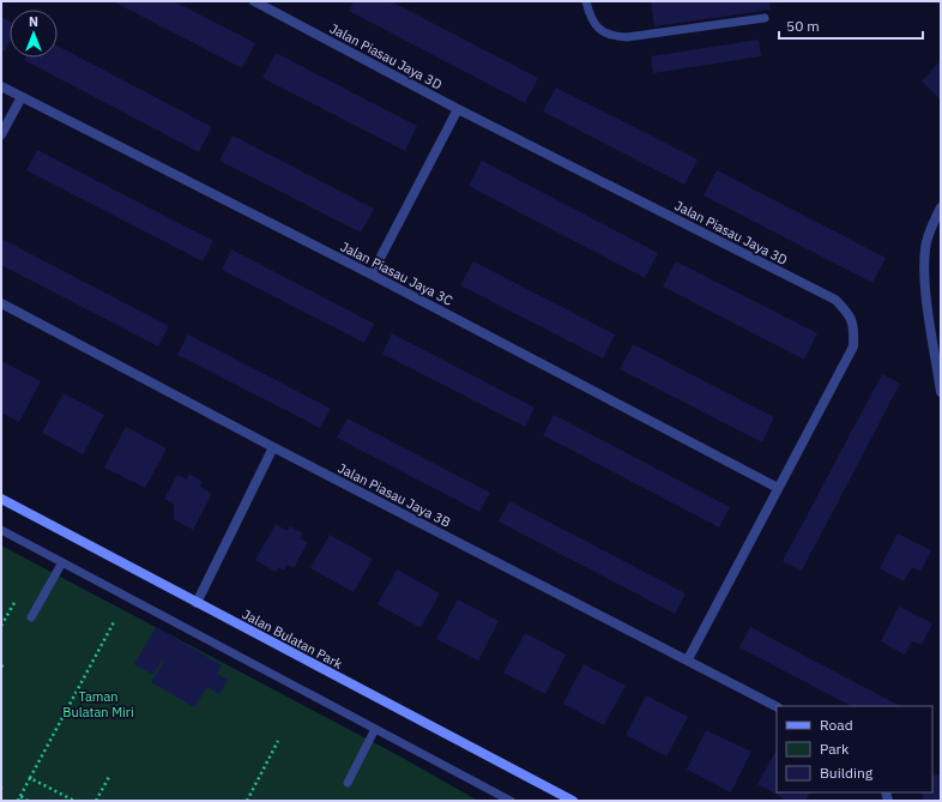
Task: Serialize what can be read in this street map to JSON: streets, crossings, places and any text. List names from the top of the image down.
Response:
{
  "streets": {
    "street": [
      "Jalan Piasau Jaya 3D",
      "Jalan Piasau Jaya 3C",
      "Jalan Piasau Jaya 3B",
      "Jalan Bulatan Park"
    ]
  },
  "crossings": [
    ["Jalan Piasau Jaya 3D", "Jalan Piasau Jaya 3C"],
    ["Jalan Piasau Jaya 3D", "Jalan Piasau Jaya 3B"]
  ],
  "parks": ["Taman Bulatan Miri"],
  "legend": ["Road", "Park", "Building"],
  "scale_bar": "50 m",
  "north": "top"
}
